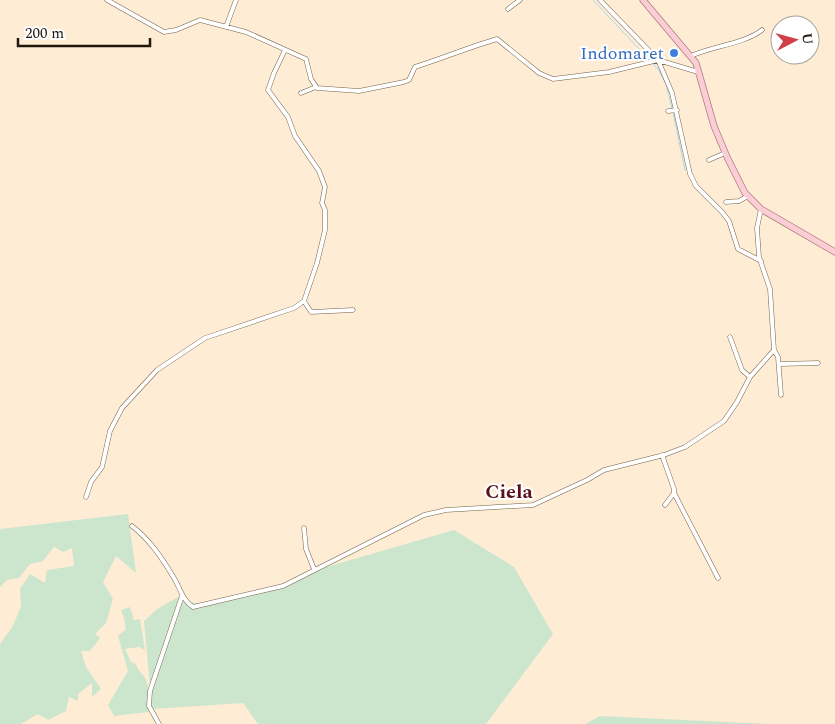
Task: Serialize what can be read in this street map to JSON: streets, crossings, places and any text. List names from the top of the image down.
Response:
{
  "districts": ["Ciela"],
  "places": ["Indomaret"],
  "scale_bar": "200 m",
  "north": "right"
}
